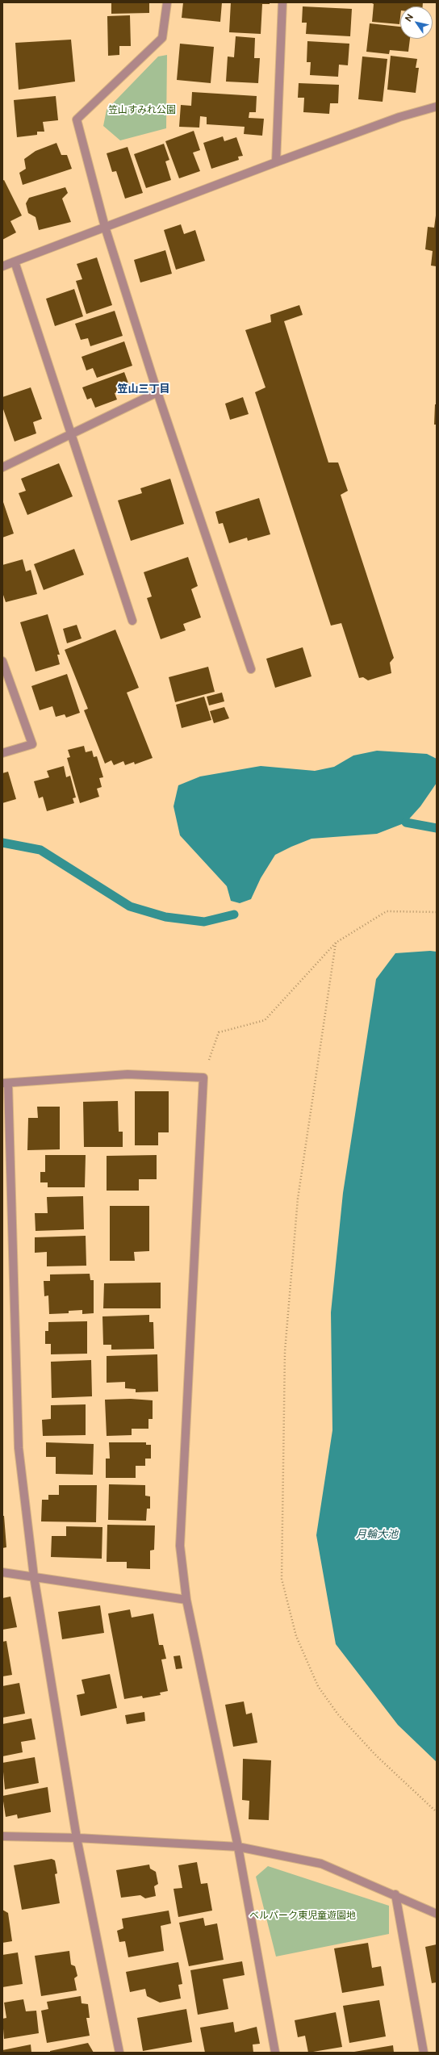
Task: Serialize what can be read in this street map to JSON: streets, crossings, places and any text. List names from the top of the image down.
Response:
{
  "districts": ["笠山三丁目"],
  "water": ["月輪大池"],
  "parks": ["笠山すみれ公園", "ベルパーク東児童遊園地"],
  "north": "top left"
}
